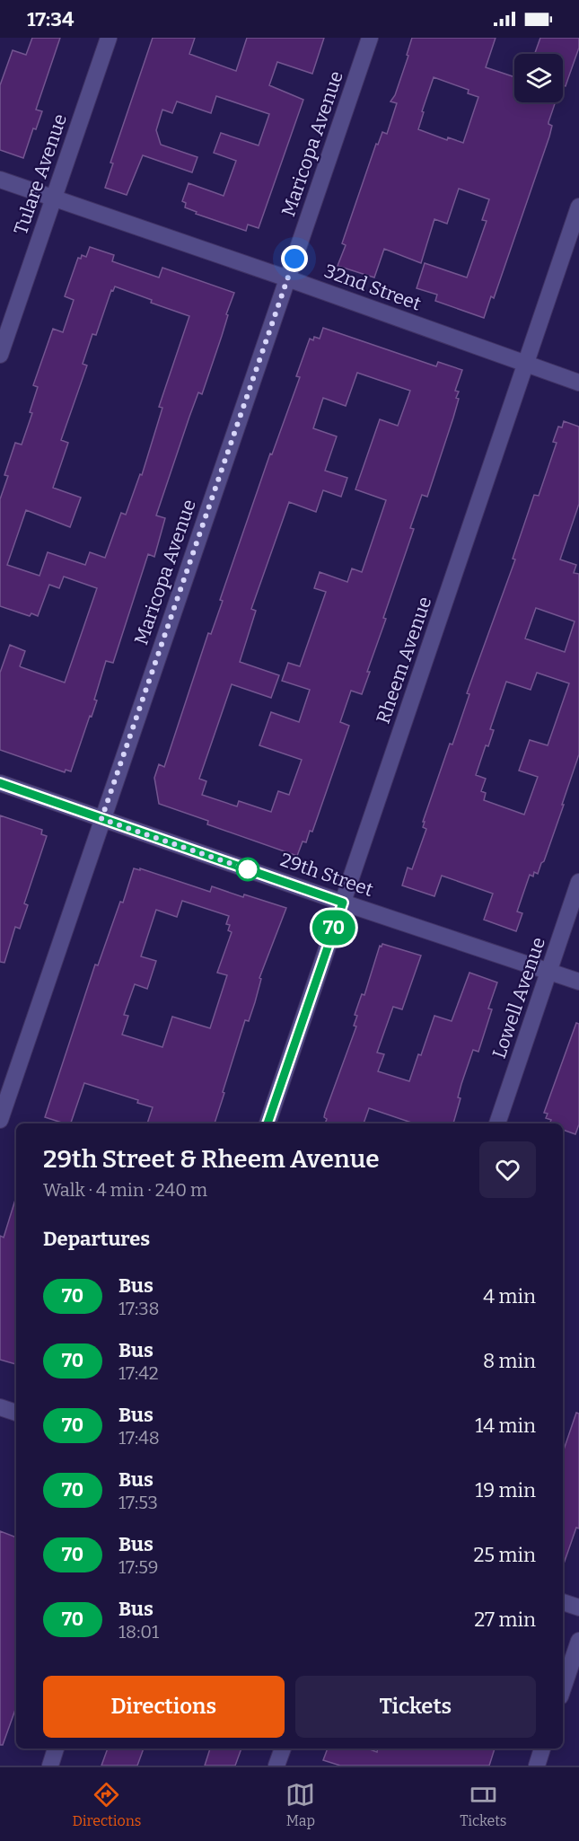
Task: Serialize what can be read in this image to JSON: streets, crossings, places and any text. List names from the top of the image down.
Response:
{
  "streets": {
    "street": [
      "Maricopa Avenue",
      "Tulare Avenue",
      "32nd Street",
      "Rheem Avenue",
      "29th Street",
      "Lowell Avenue"
    ]
  },
  "crossings": [
    ["Maricopa Avenue", "32nd Street"],
    ["Maricopa Avenue", "29th Street"],
    ["Tulare Avenue", "32nd Street"],
    ["32nd Street", "Rheem Avenue"],
    ["Rheem Avenue", "29th Street"],
    ["29th Street", "Lowell Avenue"]
  ],
  "lines": ["bus line 70"],
  "page": {
    "status": "17:34",
    "on_map": "70",
    "heading": [
      ["29th Street & Rheem Avenue", "Walk · 4 min · 240 m"],
      "Departures"
    ],
    "list": [
      {
        "mark": "70",
        "name": "Bus",
        "note": "17:38",
        "value": "4 min"
      },
      {
        "mark": "70",
        "name": "Bus",
        "note": "17:42",
        "value": "8 min"
      },
      {
        "mark": "70",
        "name": "Bus",
        "note": "17:48",
        "value": "14 min"
      },
      {
        "mark": "70",
        "name": "Bus",
        "note": "17:53",
        "value": "19 min"
      },
      {
        "mark": "70",
        "name": "Bus",
        "note": "17:59",
        "value": "25 min"
      },
      {
        "mark": "70",
        "name": "Bus",
        "note": "18:01",
        "value": "27 min"
      }
    ],
    "buttons": ["Directions", "Tickets"],
    "tabs": ["Directions", "Map", "Tickets"]
  }
}
